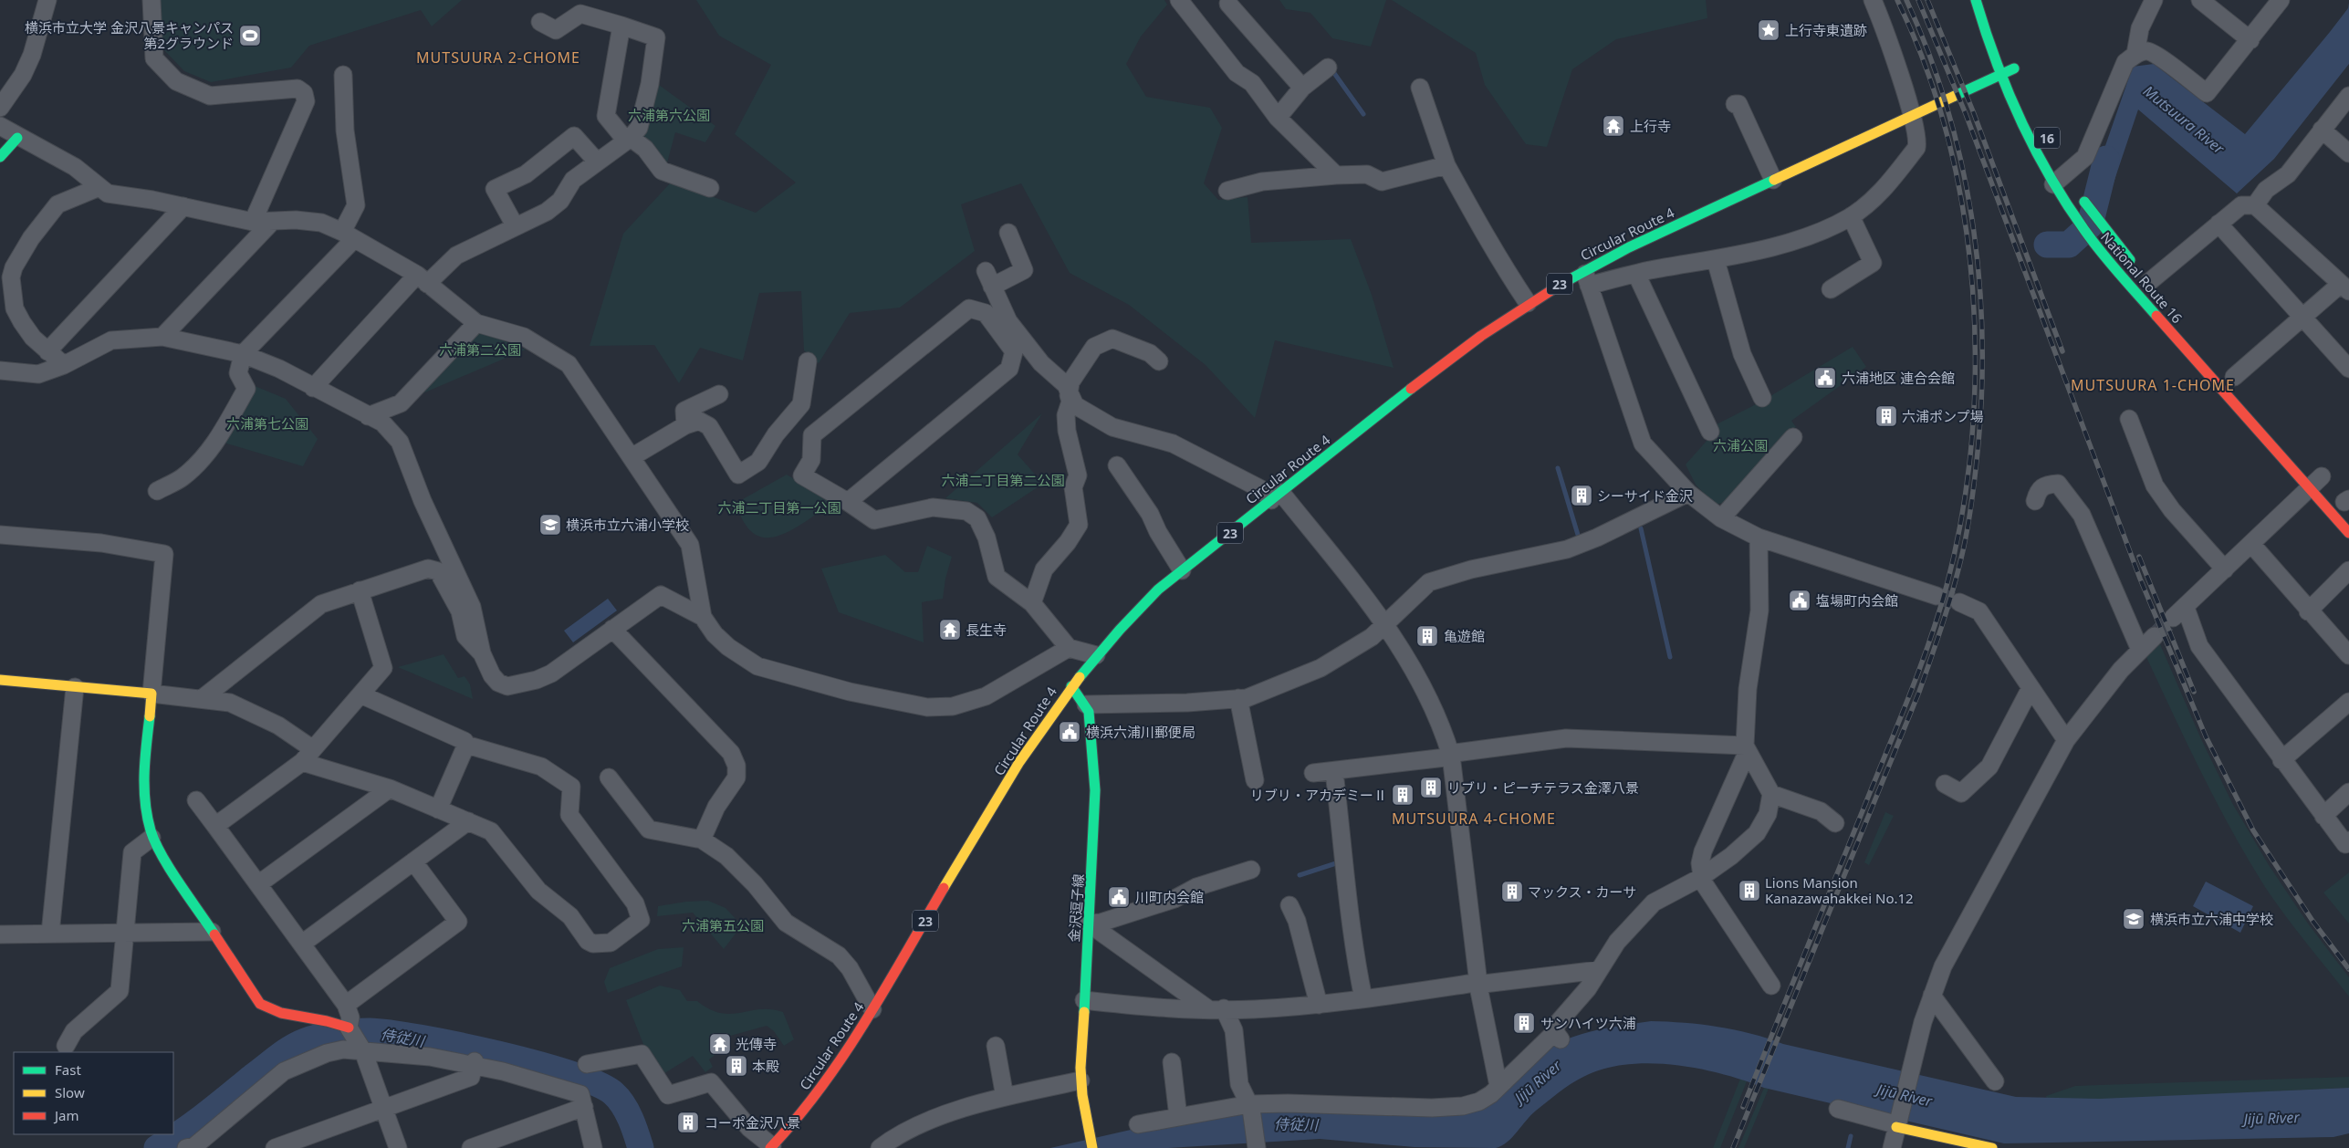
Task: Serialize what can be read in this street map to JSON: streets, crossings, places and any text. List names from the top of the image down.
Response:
{
  "streets": {
    "main road": [
      "16",
      "Circular Route 4",
      "National Route 16",
      "23",
      "金沢逗子線"
    ]
  },
  "crossings": [
    ["Circular Route 4", "National Route 16"],
    ["Circular Route 4", "金沢逗子線"]
  ],
  "districts": ["MUTSUURA 2-CHOME", "MUTSUURA 1-CHOME", "MUTSUURA 4-CHOME"],
  "water": ["Mutsuura River", "侍従川", "Jijū River"],
  "parks": [
    "六浦第六公園",
    "六浦第二公園",
    "六浦第七公園",
    "六浦公園",
    "六浦二丁目第二公園",
    "六浦二丁目第一公園",
    "六浦第五公園"
  ],
  "places": {
    "place": ["上行寺東遺跡"],
    "sports": ["横浜市立大学 金沢八景キャンパス 第2グラウンド"],
    "temple": ["上行寺", "長生寺", "光傳寺"],
    "public building": [
      "六浦地区 連合会館",
      "塩場町内会館",
      "横浜六浦川郵便局",
      "川町内会館"
    ],
    "building": [
      "六浦ポンプ場",
      "シーサイド金沢",
      "亀遊館",
      "リブリ・ピーチテラス金澤八景",
      "リブリ・アカデミーⅡ",
      "Lions Mansion Kanazawahakkei No.12",
      "マックス・カーサ",
      "サンハイツ六浦",
      "本殿",
      "コーポ金沢八景"
    ],
    "school or university": ["横浜市立六浦小学校", "横浜市立六浦中学校"]
  },
  "legend": ["Fast", "Slow", "Jam"]
}
